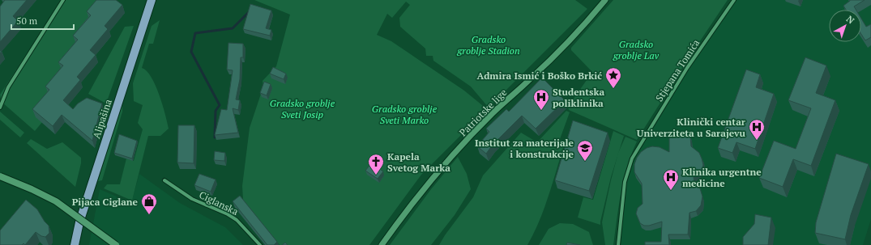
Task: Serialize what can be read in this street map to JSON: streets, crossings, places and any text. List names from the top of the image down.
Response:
{
  "streets": {
    "main road": ["Alipašina"],
    "street": ["Stjepana Tomića", "Patriotske lige", "Ciglanska"]
  },
  "parks": [
    "Gradsko groblje Stadion",
    "Gradsko groblje Lav",
    "Gradsko groblje Sveti Josip",
    "Gradsko groblje Sveti Marko"
  ],
  "places": {
    "place": ["Admira Ismić i Boško Brkić"],
    "hospital": ["Studentska poliklinika", "Klinički centar Univerziteta u Sarajevu", "Klinika urgentne medicine"],
    "school or university": ["Institut za materijale i konstrukcije"],
    "church": ["Kapela Svetog Marka"],
    "shop": ["Pijaca Ciglane"]
  },
  "scale_bar": "50 m",
  "north": "top right"
}
